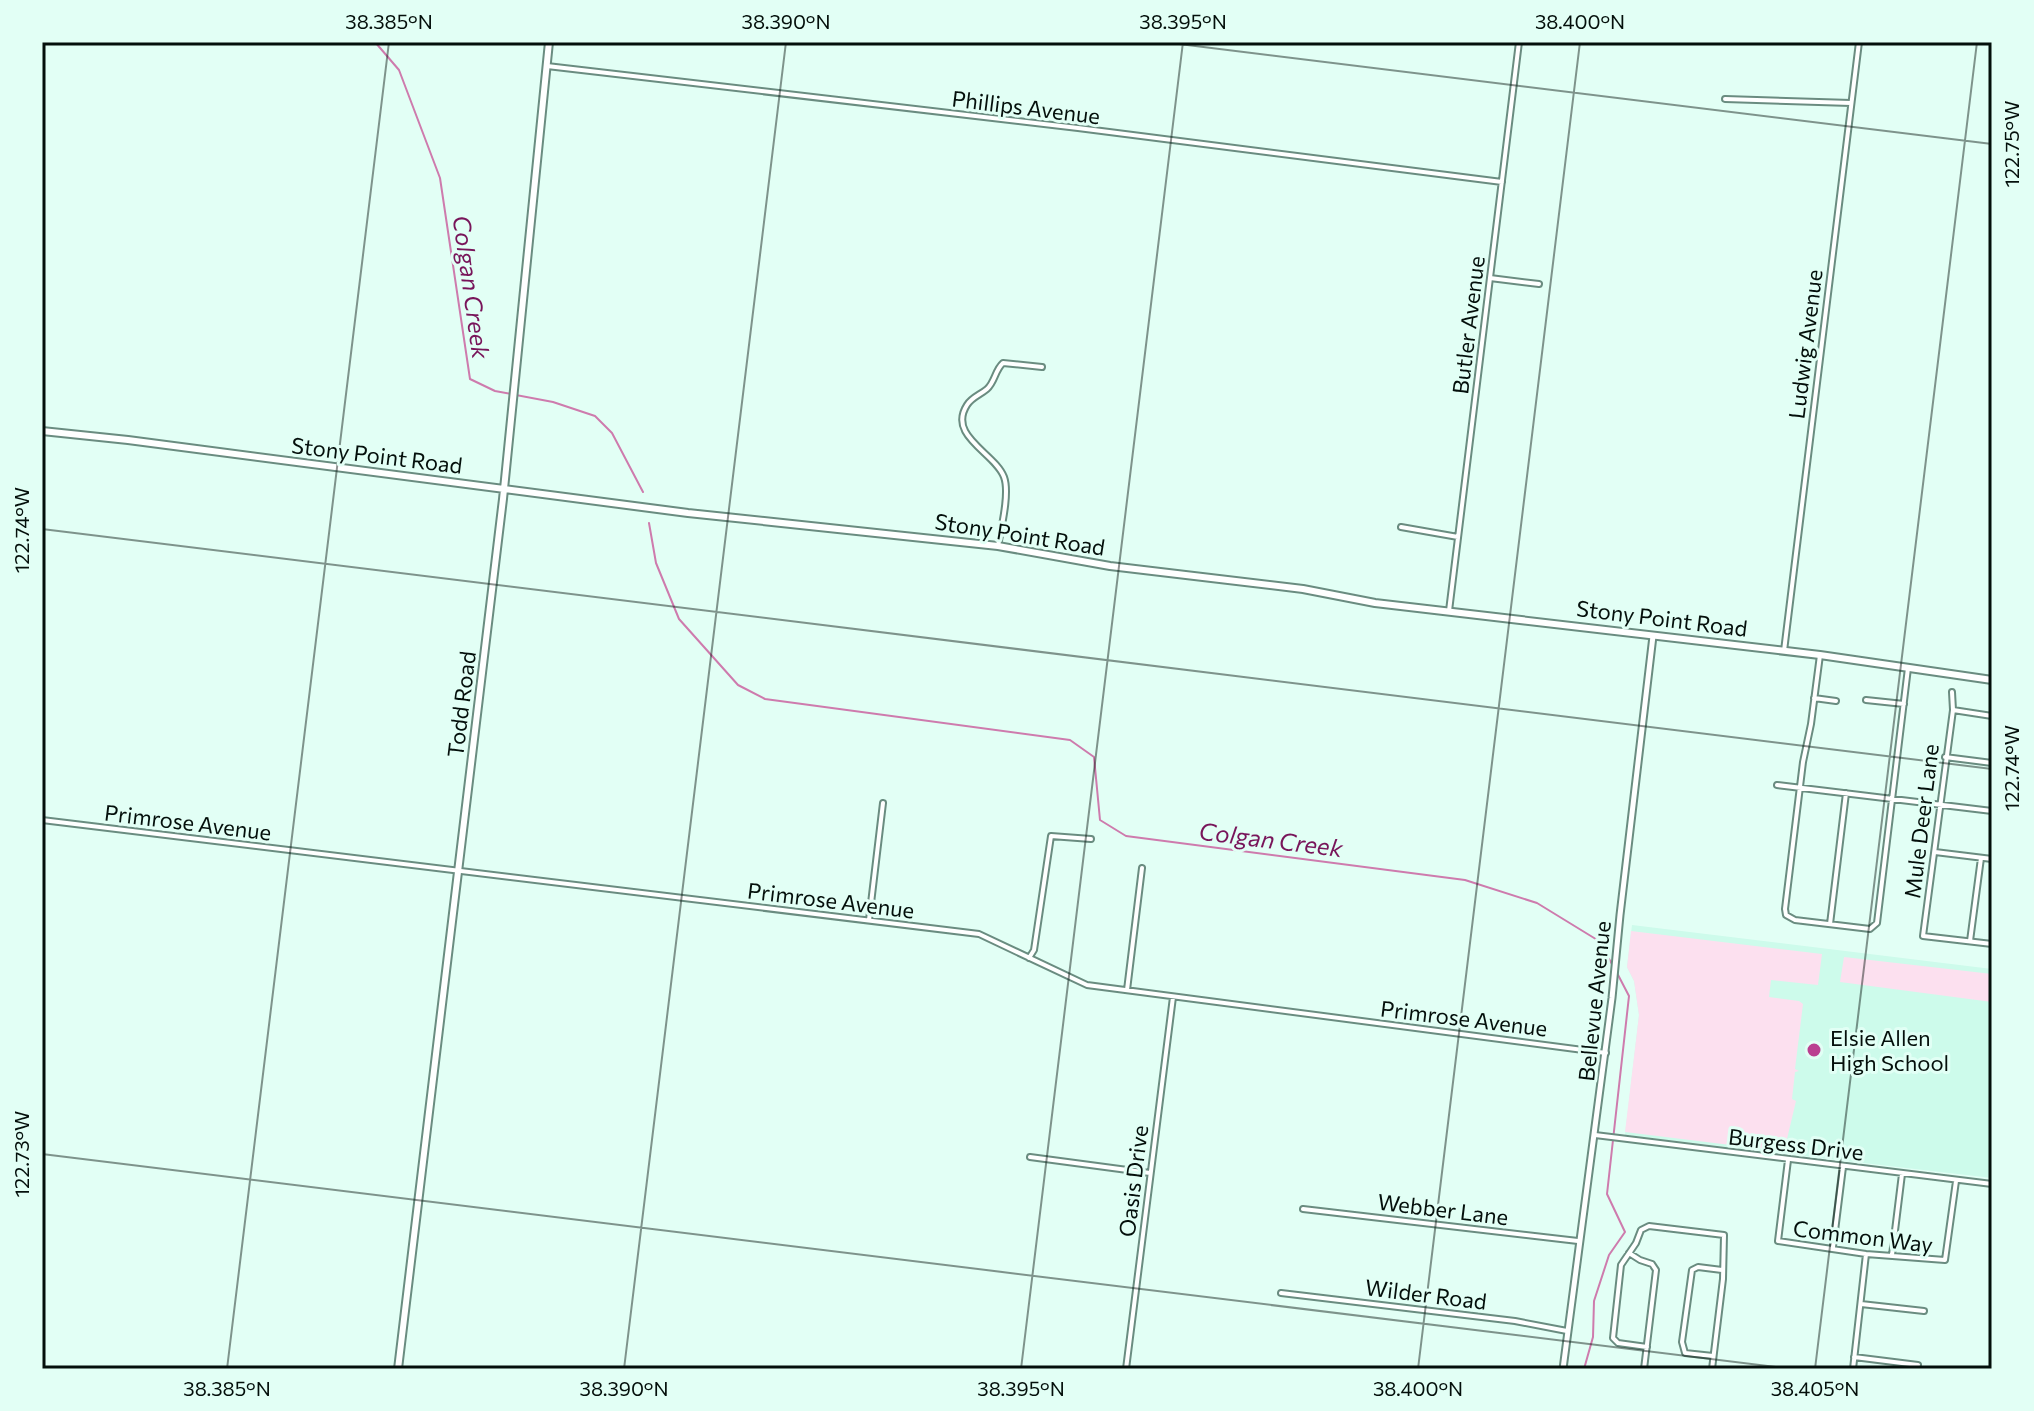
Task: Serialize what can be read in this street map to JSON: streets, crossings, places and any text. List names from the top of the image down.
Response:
{
  "streets": {
    "main road": ["Stony Point Road", "Todd Road"],
    "street": [
      "Phillips Avenue",
      "Butler Avenue",
      "Ludwig Avenue",
      "Mule Deer Lane",
      "Primrose Avenue",
      "Bellevue Avenue",
      "Burgess Drive",
      "Oasis Drive",
      "Webber Lane",
      "Common Way",
      "Wilder Road"
    ]
  },
  "crossings": [
    ["Phillips Avenue", "Butler Avenue"],
    ["Phillips Avenue", "Todd Road"],
    ["Butler Avenue", "Stony Point Road"],
    ["Ludwig Avenue", "Stony Point Road"],
    ["Stony Point Road", "Todd Road"],
    ["Stony Point Road", "Bellevue Avenue"],
    ["Todd Road", "Primrose Avenue"],
    ["Primrose Avenue", "Bellevue Avenue"],
    ["Primrose Avenue", "Oasis Drive"],
    ["Bellevue Avenue", "Burgess Drive"],
    ["Bellevue Avenue", "Webber Lane"],
    ["Bellevue Avenue", "Wilder Road"],
    ["Burgess Drive", "Common Way"]
  ],
  "water": ["Colgan Creek"],
  "places": ["Elsie Allen High School"],
  "coordinates": [
    "38.385°N",
    "38.390°N",
    "38.395°N",
    "38.400°N",
    "122.75°W",
    "122.74°W",
    "122.73°W",
    "38.405°N"
  ]
}
